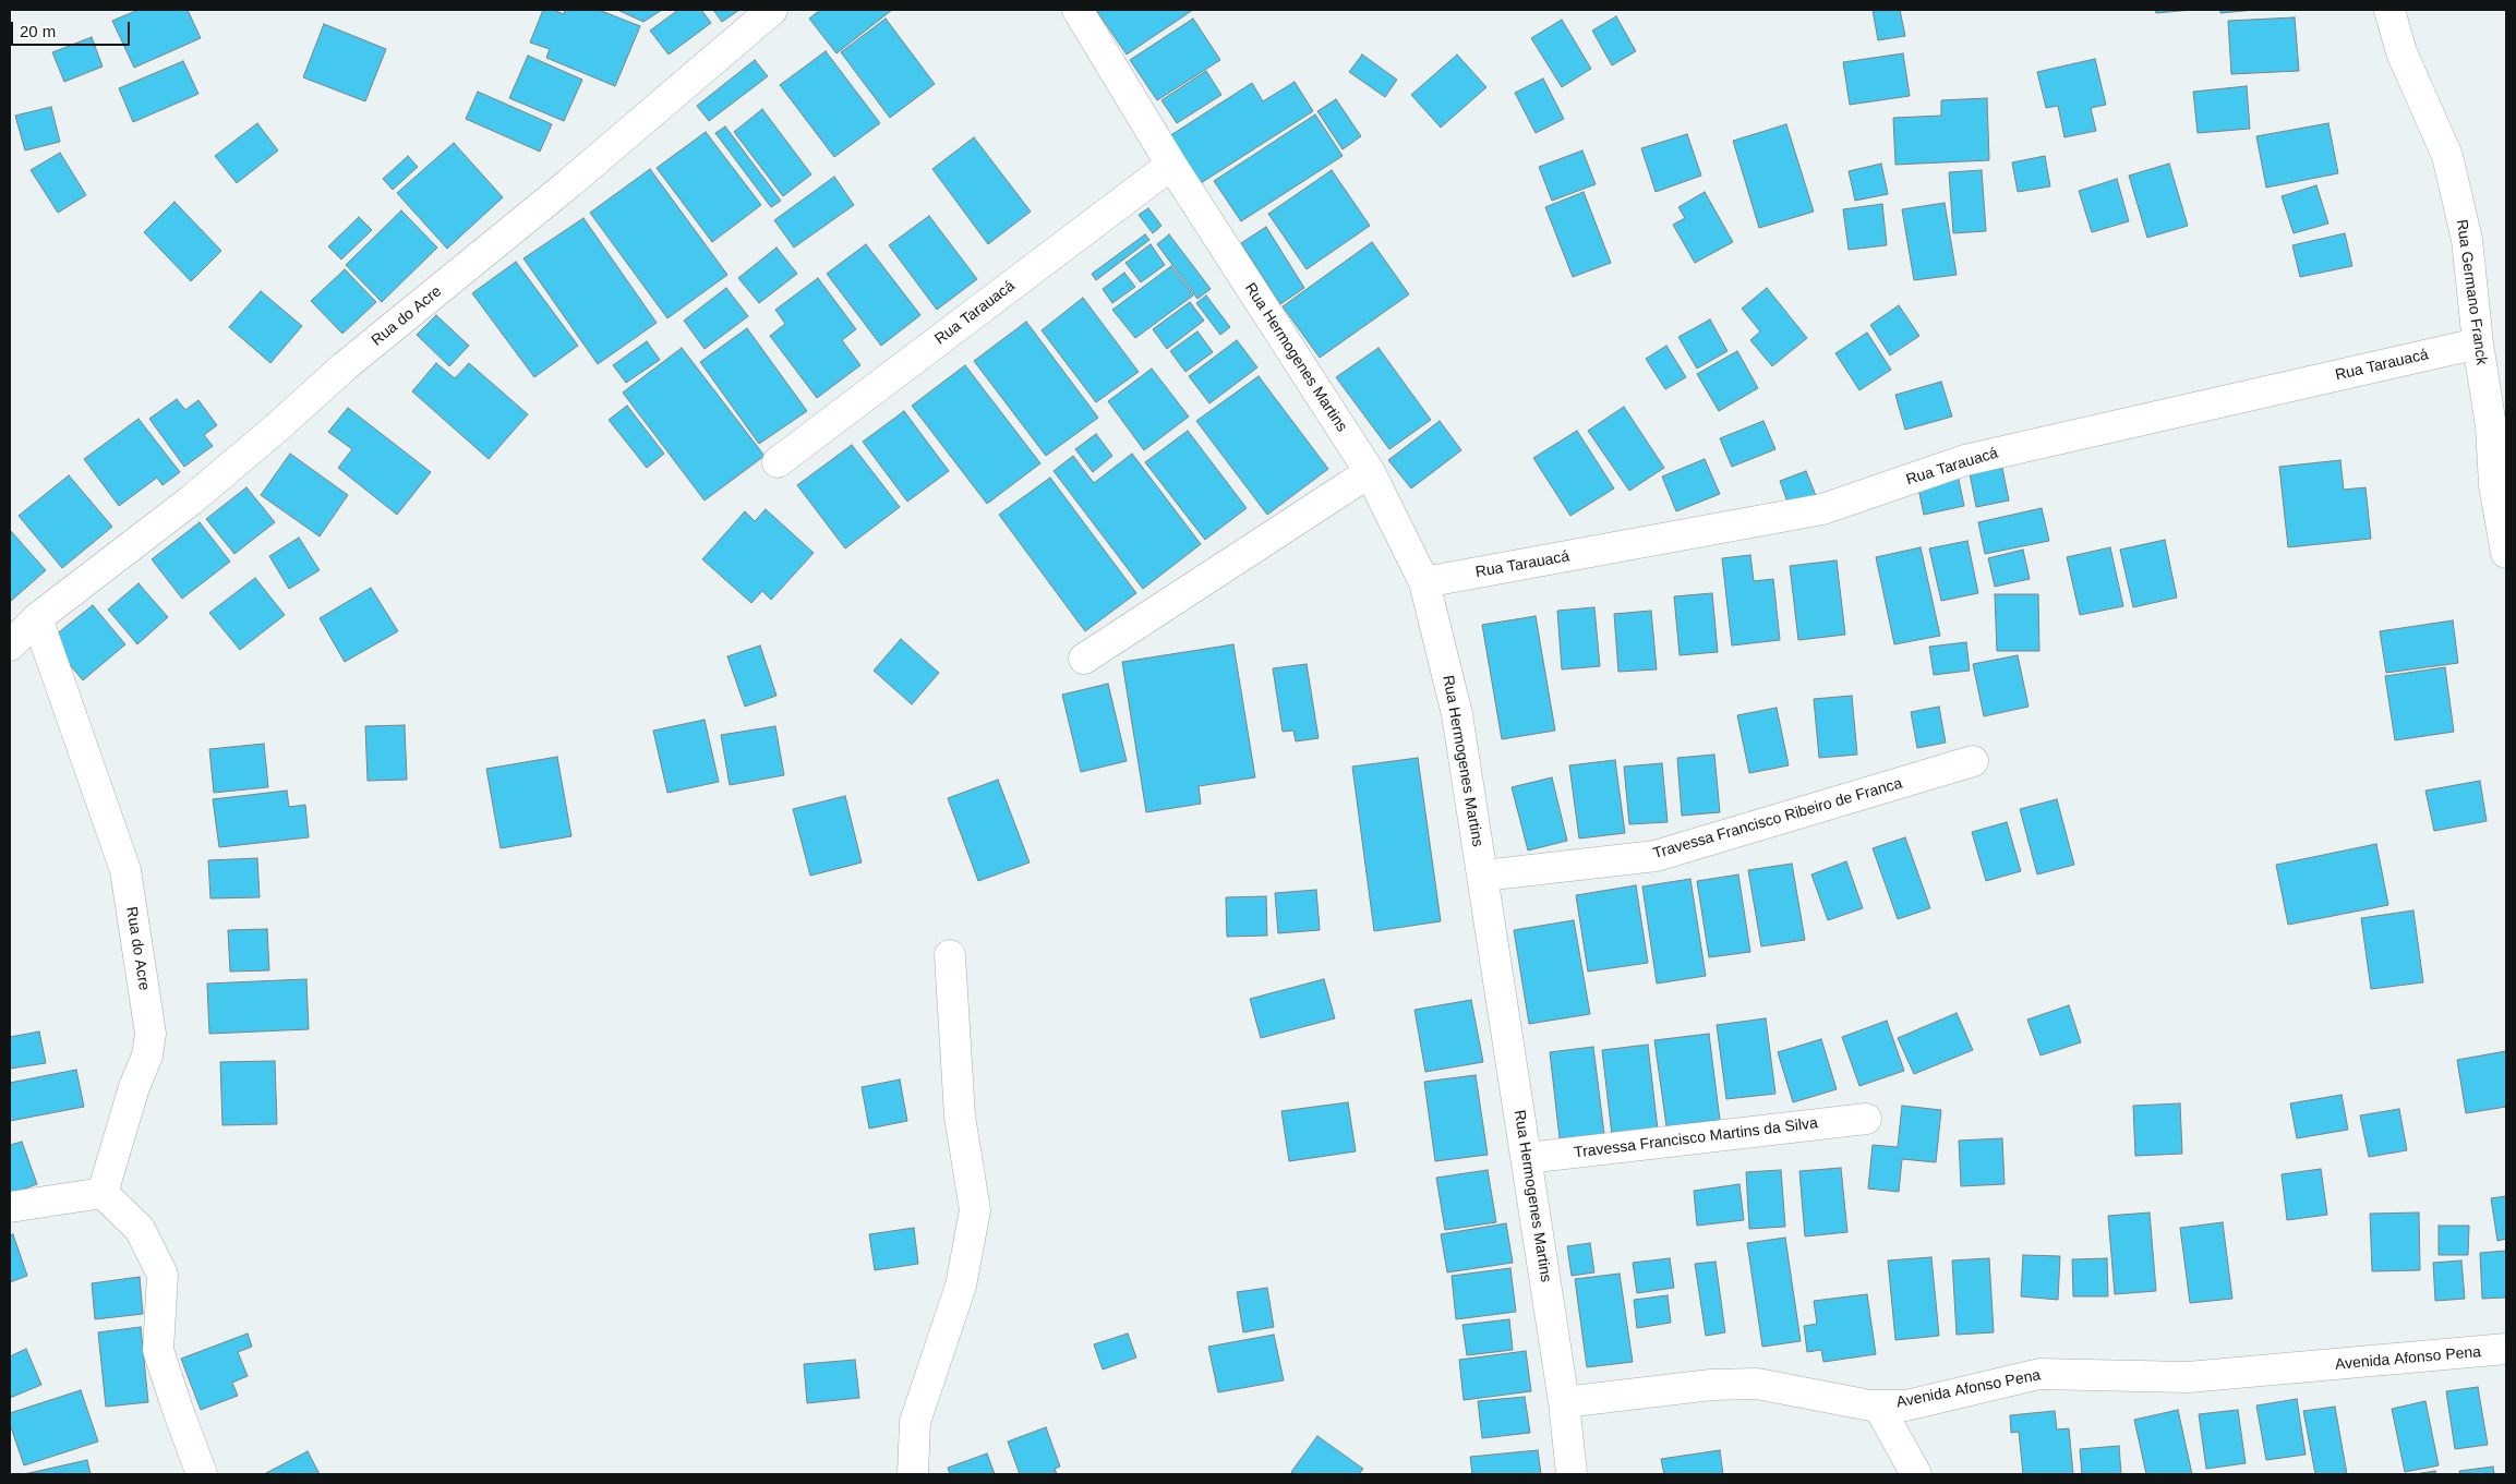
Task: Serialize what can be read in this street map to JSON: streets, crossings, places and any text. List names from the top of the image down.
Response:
{
  "streets": {
    "street": [
      "Rua Germano Franck",
      "Rua Tarauacá",
      "Rua do Acre",
      "Rua Hermogenes Martins",
      "Travessa Francisco Ribeiro de Franca",
      "Travessa Francisco Martins da Silva",
      "Avenida Afonso Pena"
    ]
  },
  "crossings": [
    ["Rua Germano Franck", "Rua Tarauacá"],
    ["Rua Tarauacá", "Rua Hermogenes Martins"],
    ["Rua Hermogenes Martins", "Travessa Francisco Ribeiro de Franca"],
    ["Rua Hermogenes Martins", "Travessa Francisco Martins da Silva"],
    ["Rua Hermogenes Martins", "Avenida Afonso Pena"]
  ],
  "scale_bar": "20 m"
}
